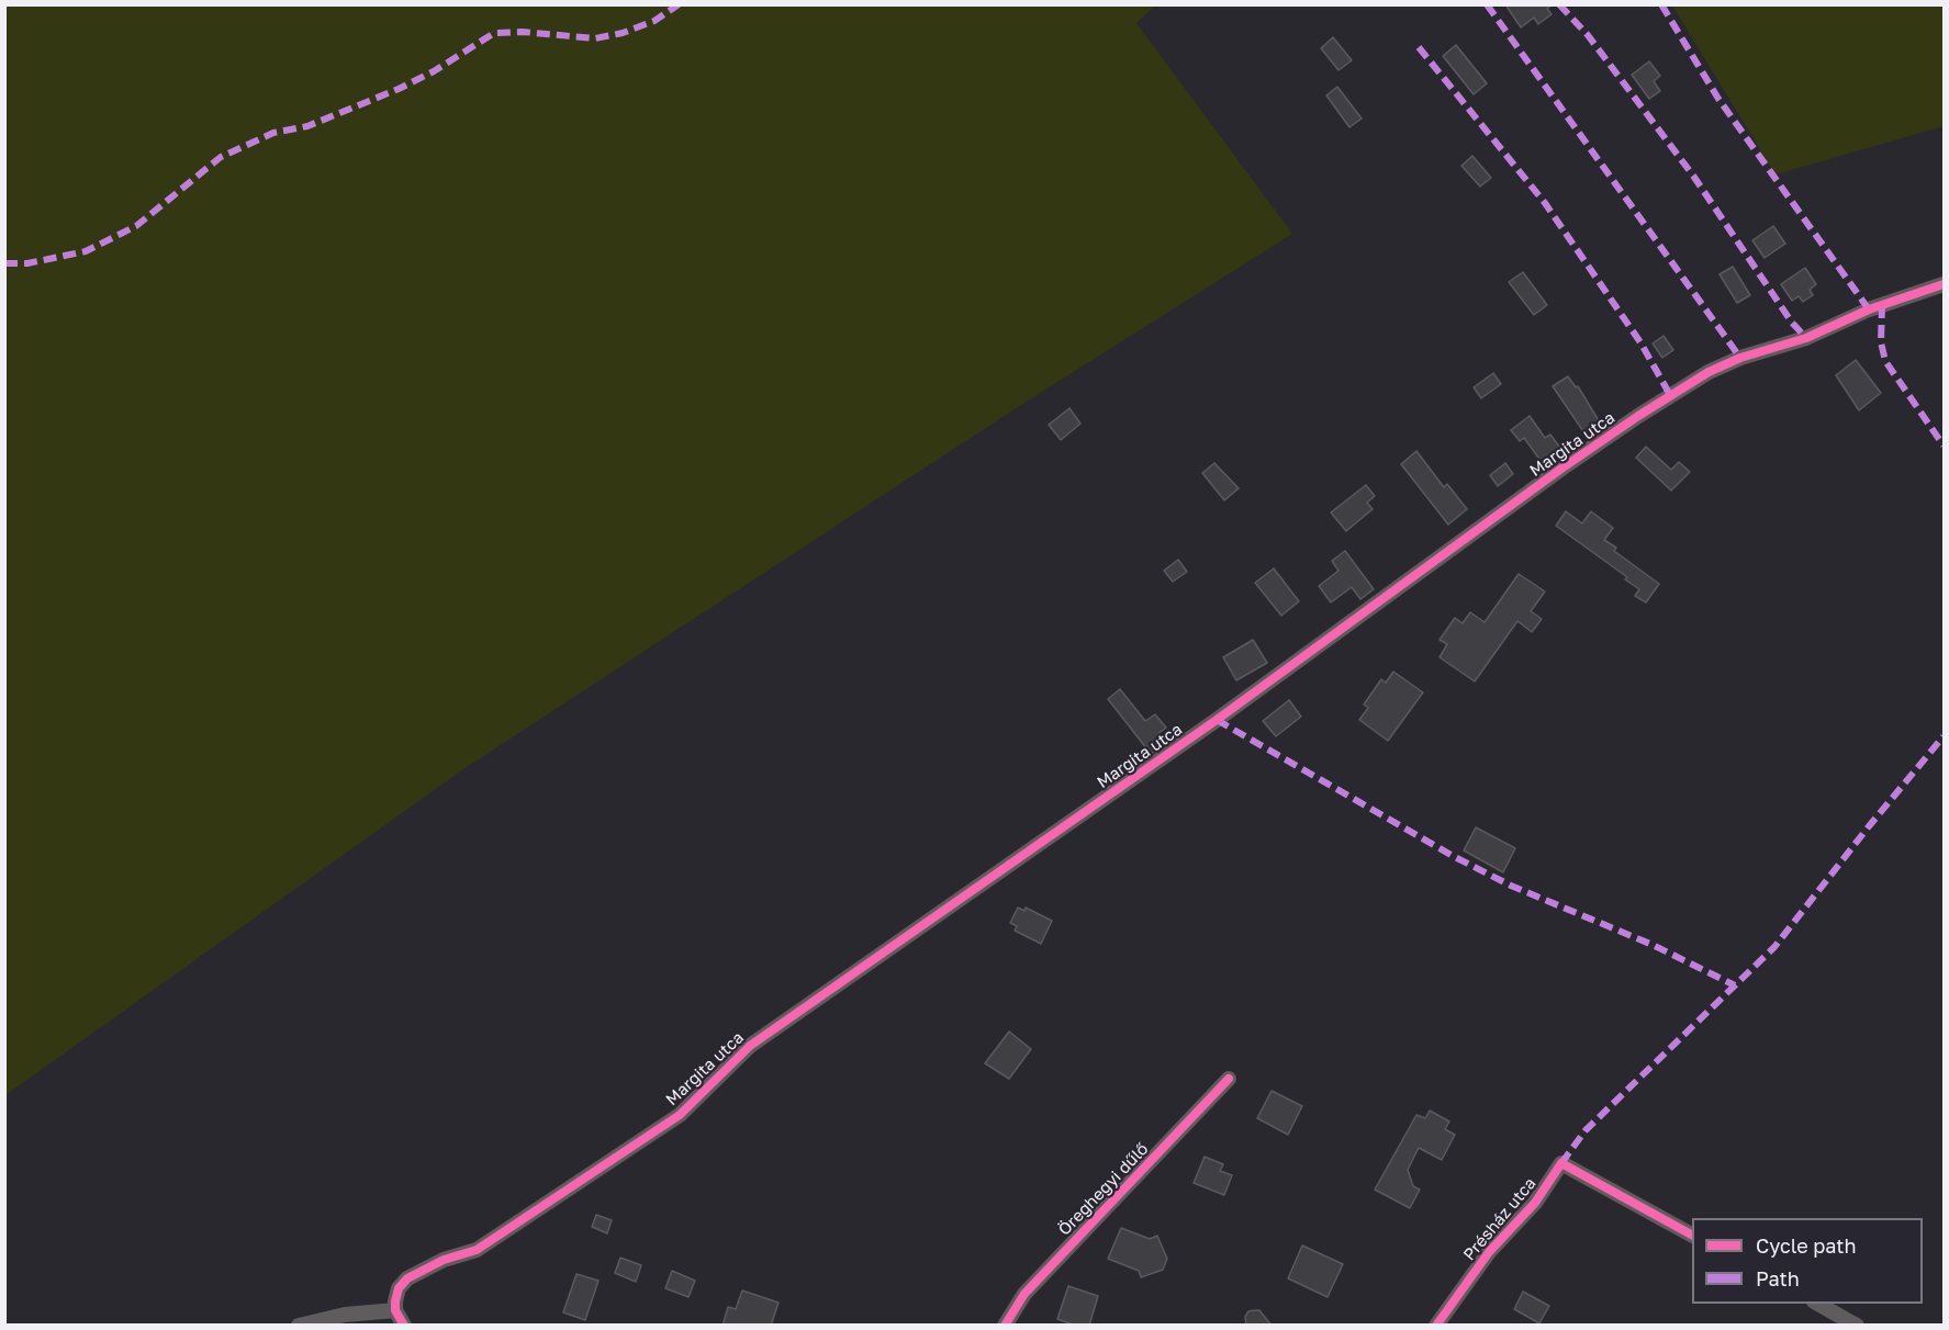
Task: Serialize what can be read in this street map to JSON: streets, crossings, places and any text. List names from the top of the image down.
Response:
{
  "streets": {
    "street": ["Margita utca", "Öreghegyi dűlő", "Présház utca"]
  },
  "legend": ["Cycle path", "Path"]
}
